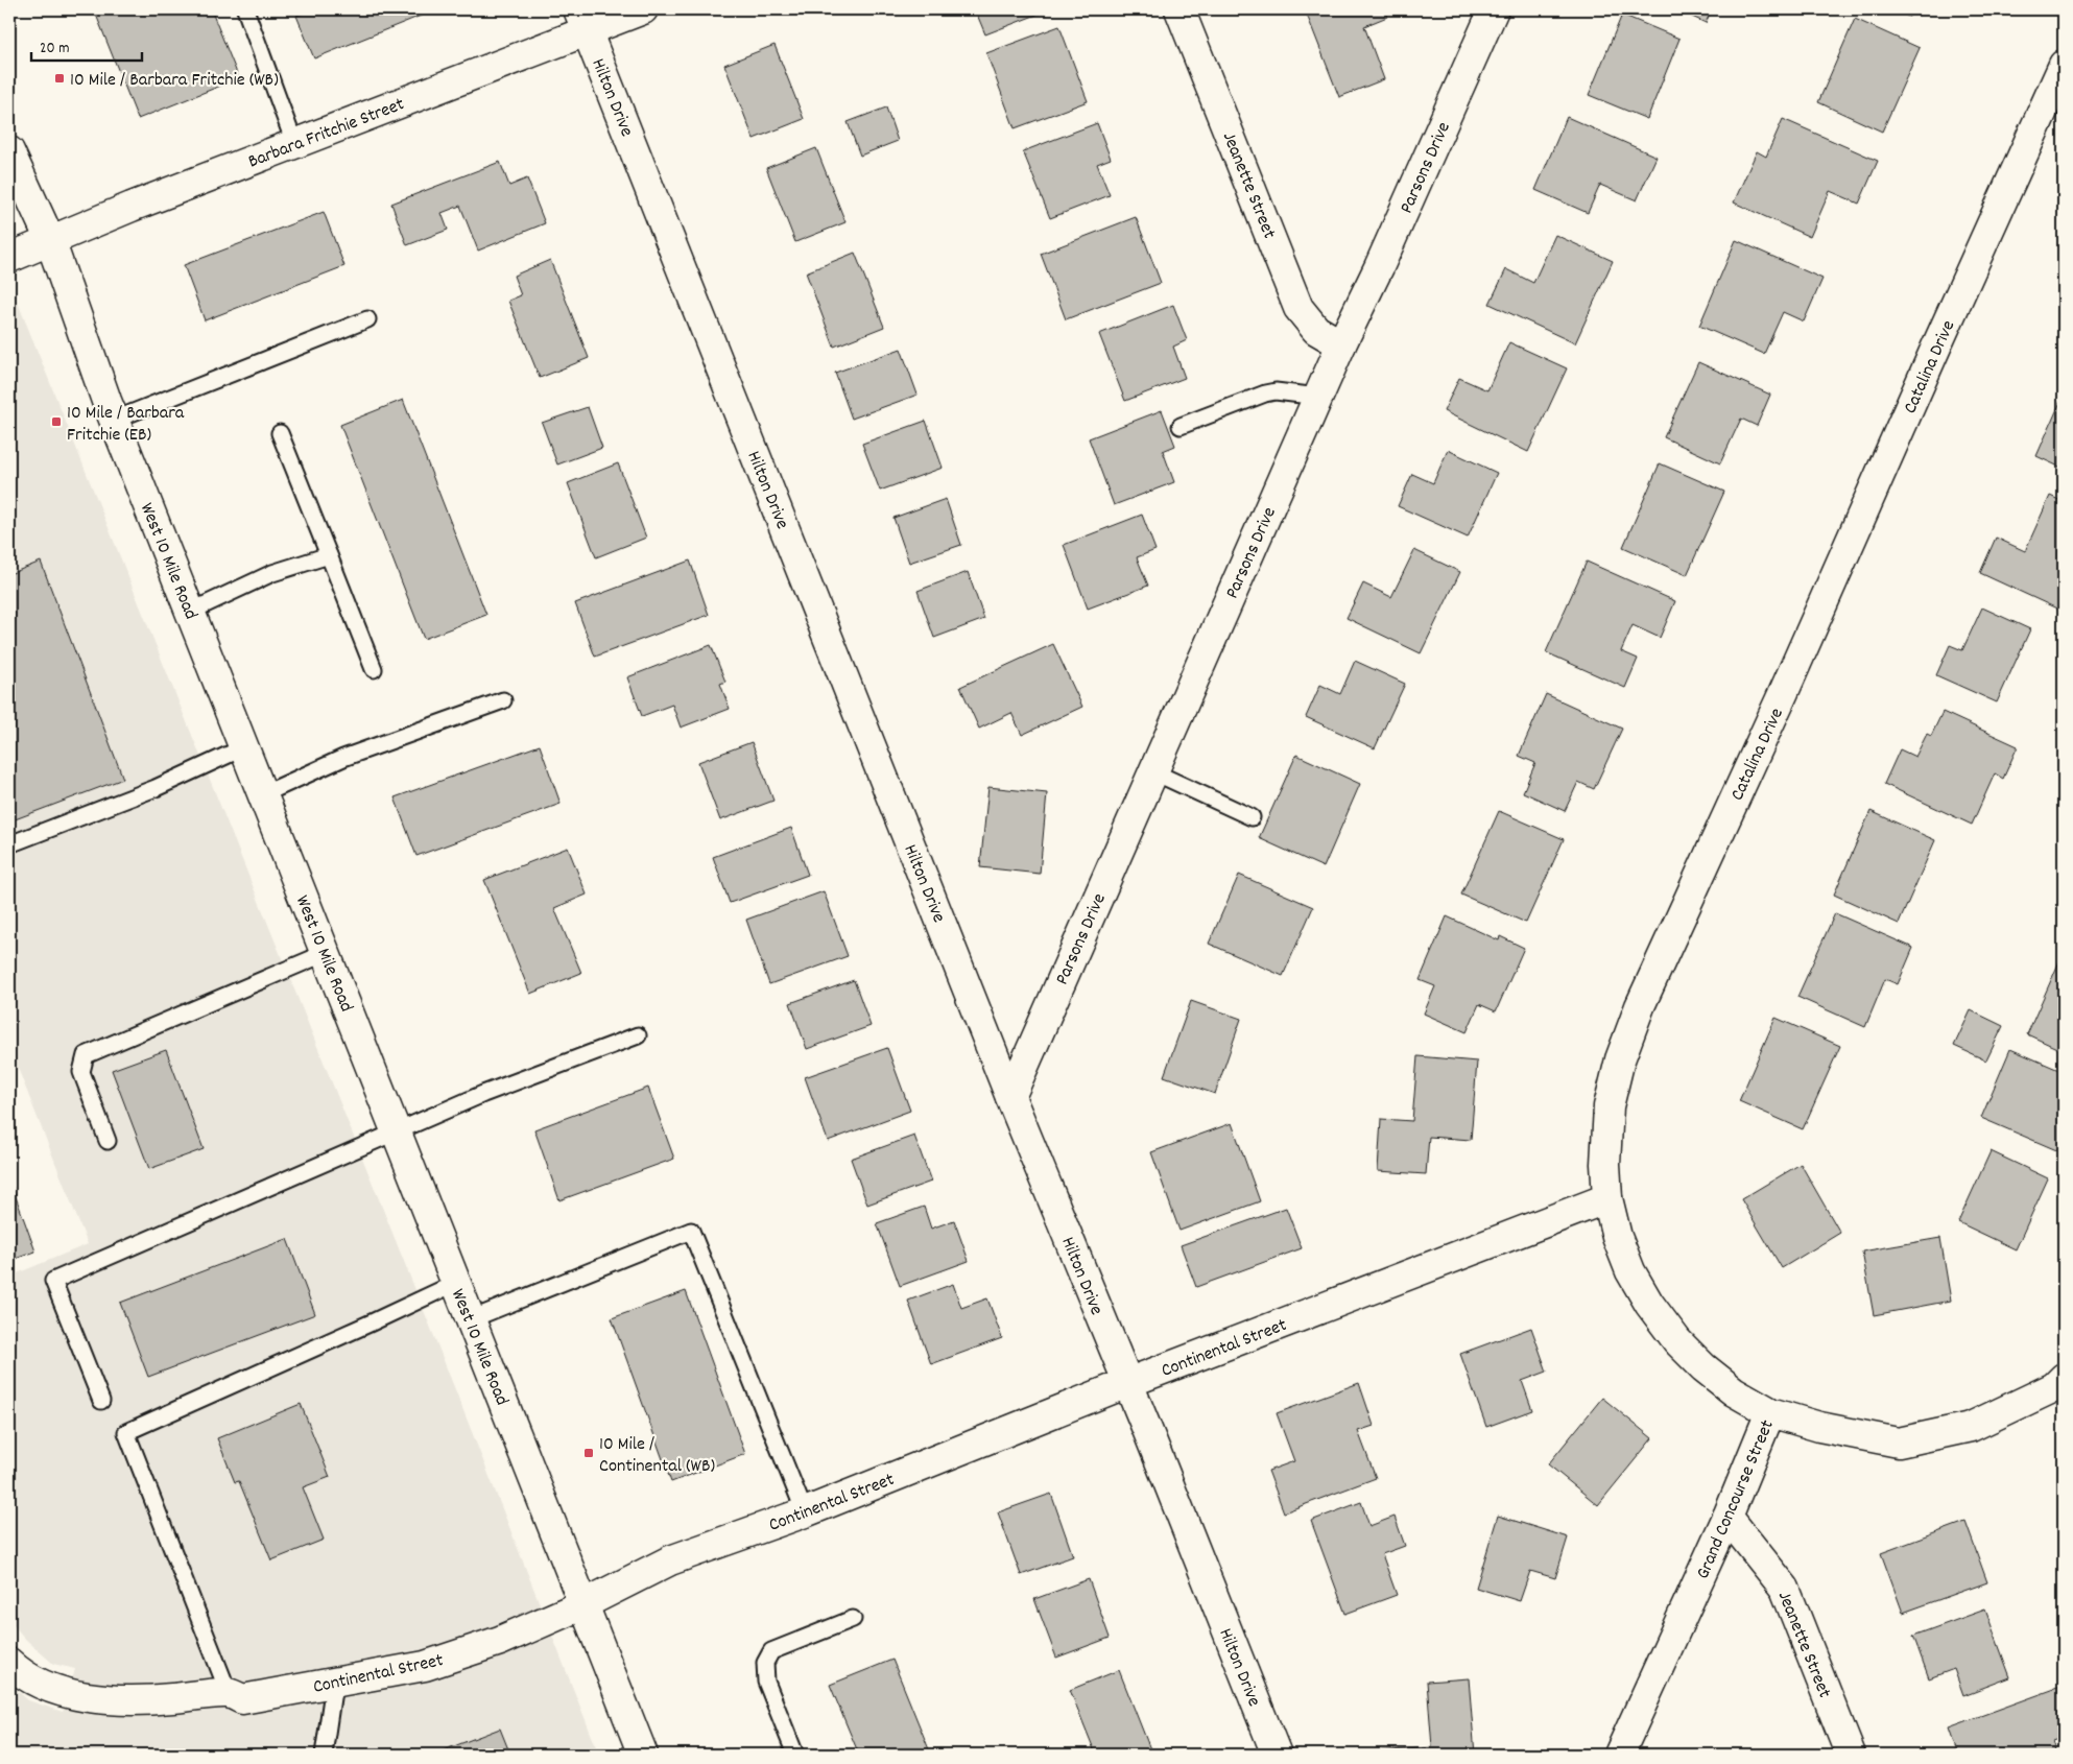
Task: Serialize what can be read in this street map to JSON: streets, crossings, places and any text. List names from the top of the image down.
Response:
{
  "streets": {
    "street": [
      "Hilton Drive",
      "Barbara Fritchie Street",
      "Parsons Drive",
      "Jeanette Street",
      "Catalina Drive",
      "West 10 Mile Road",
      "Continental Street",
      "Grand Concourse Street"
    ]
  },
  "crossings": [
    ["Hilton Drive", "Barbara Fritchie Street"],
    ["Hilton Drive", "Parsons Drive"],
    ["Hilton Drive", "Continental Street"],
    ["Barbara Fritchie Street", "West 10 Mile Road"],
    ["Parsons Drive", "Jeanette Street"],
    ["Jeanette Street", "Grand Concourse Street"],
    ["Catalina Drive", "Continental Street"],
    ["Catalina Drive", "Grand Concourse Street"],
    ["West 10 Mile Road", "Continental Street"]
  ],
  "places": {
    "transit": ["10 Mile / Barbara Fritchie (WB)", "10 Mile / Barbara Fritchie (EB)", "10 Mile / Continental (WB)"]
  },
  "scale_bar": "20 m"
}
